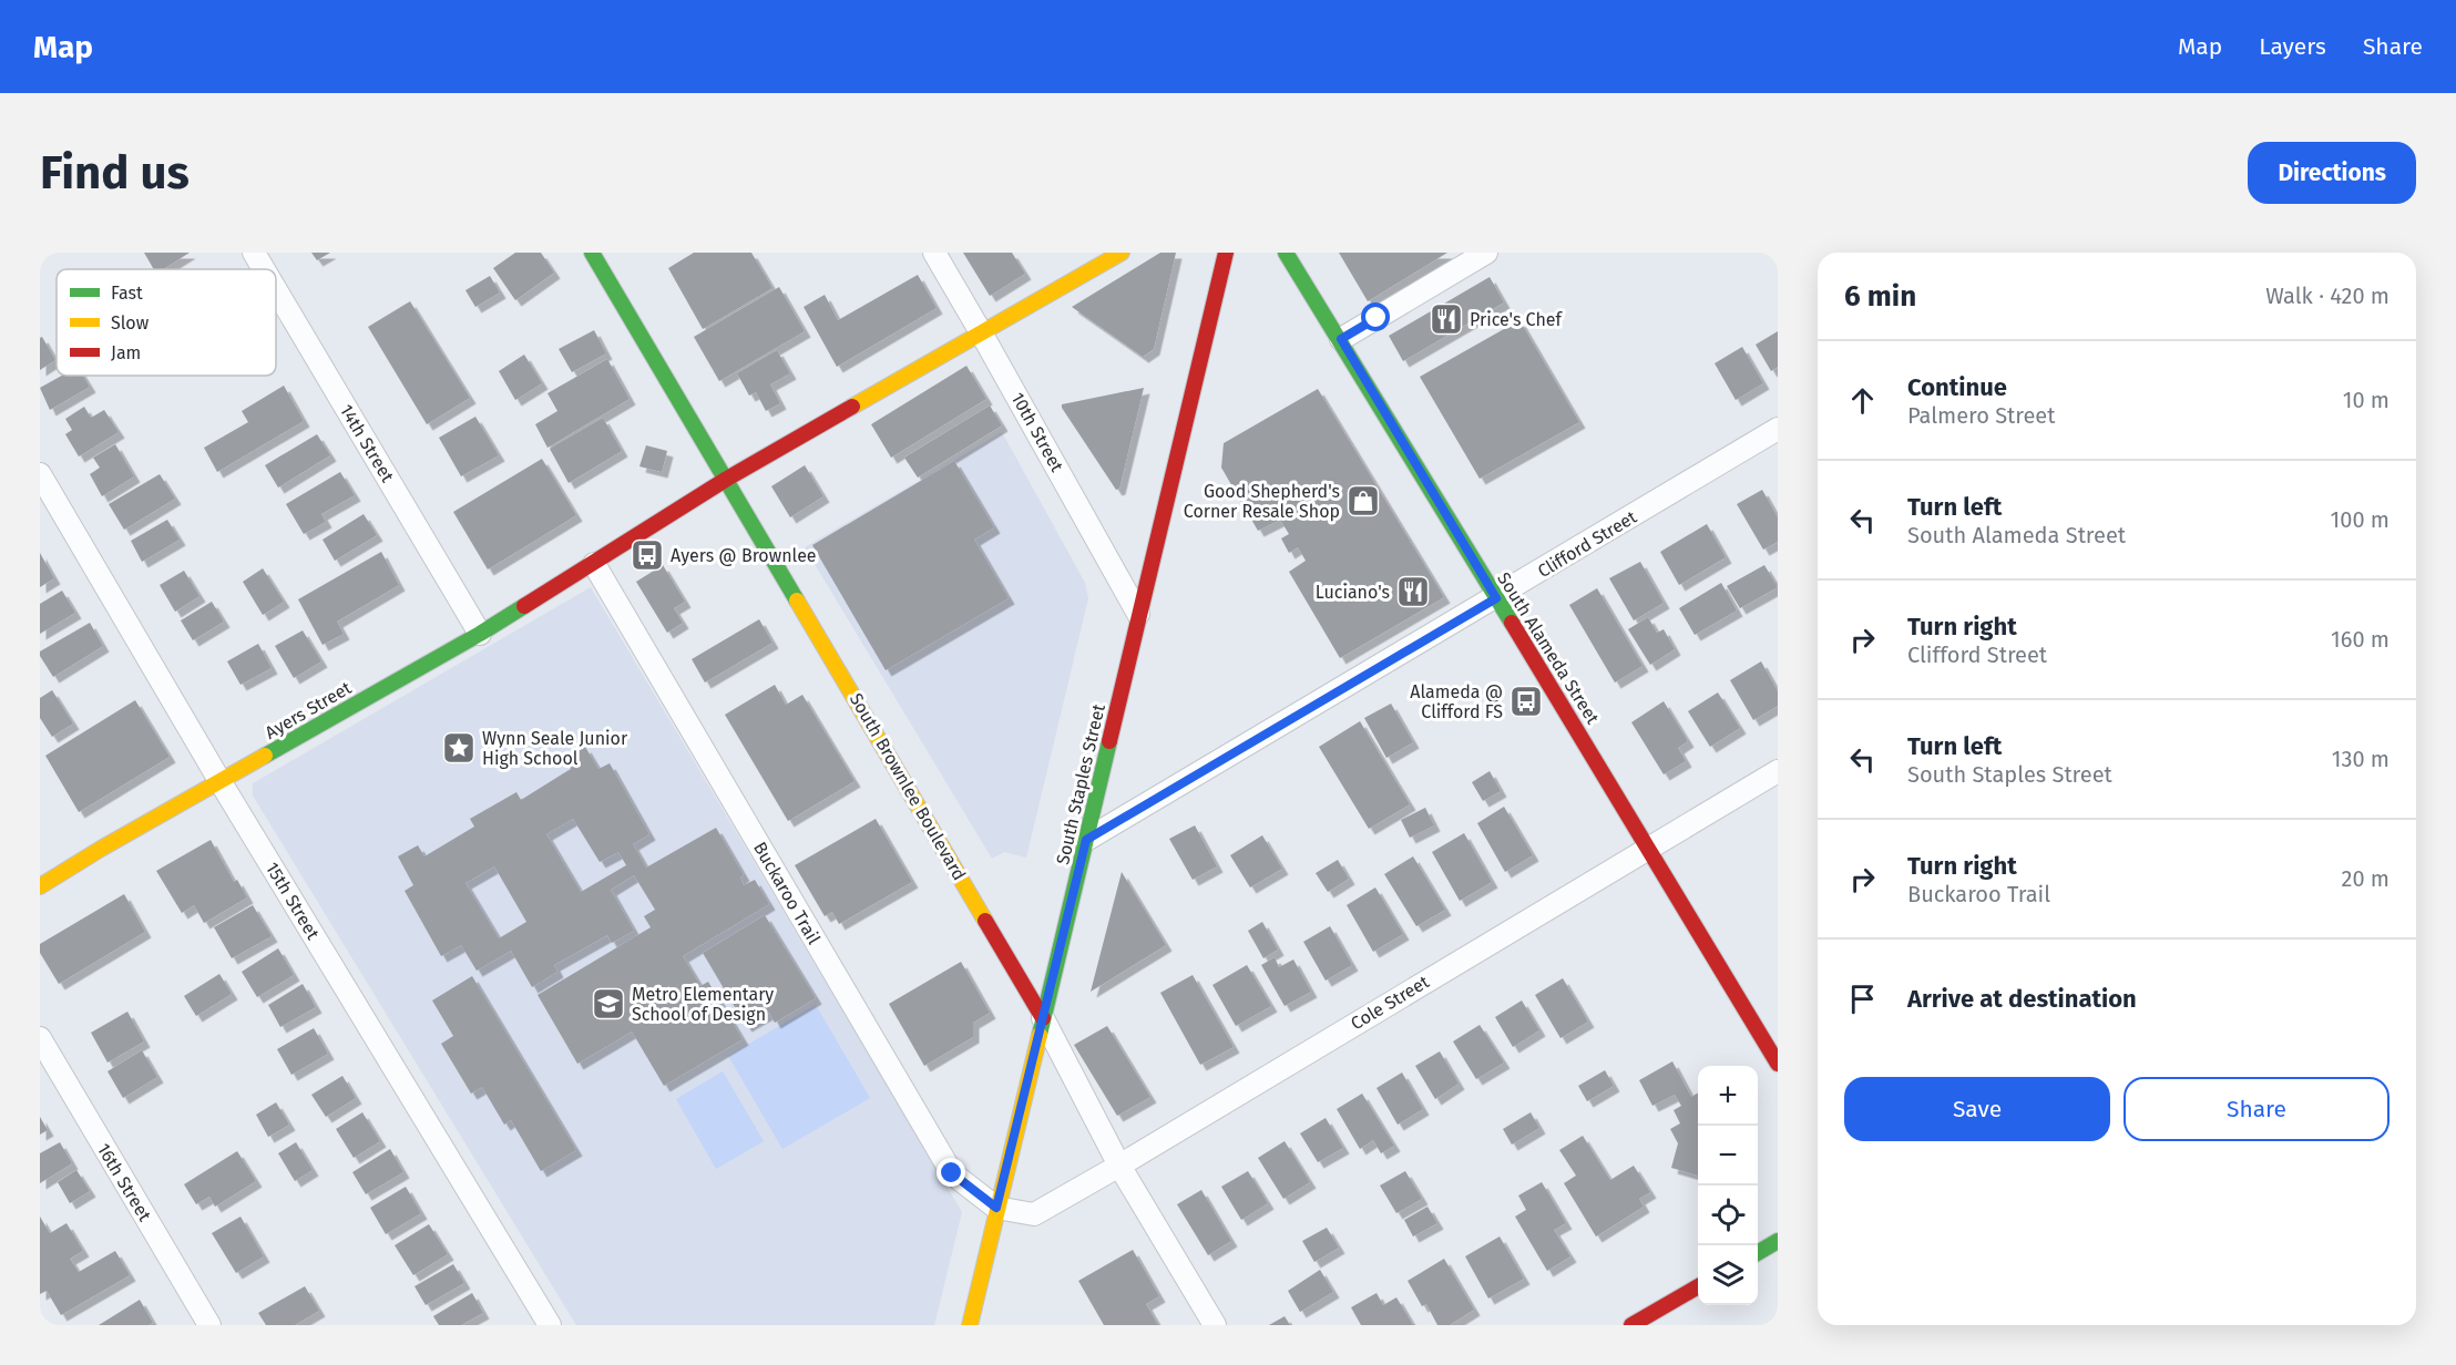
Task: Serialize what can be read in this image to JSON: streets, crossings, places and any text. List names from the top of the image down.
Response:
{
  "streets": {
    "main road": [
      "South Alameda Street",
      "Ayers Street",
      "South Staples Street",
      "South Brownlee Boulevard"
    ],
    "street": [
      "10th Street",
      "14th Street",
      "Clifford Street",
      "Buckaroo Trail",
      "15th Street",
      "Cole Street",
      "16th Street"
    ]
  },
  "crossings": [
    ["10th Street", "Ayers Street"],
    ["10th Street", "South Staples Street"],
    ["14th Street", "Ayers Street"],
    ["Clifford Street", "South Alameda Street"],
    ["Clifford Street", "South Staples Street"],
    ["South Alameda Street", "Cole Street"],
    ["Ayers Street", "South Brownlee Boulevard"],
    ["Ayers Street", "Buckaroo Trail"],
    ["Ayers Street", "15th Street"],
    ["South Staples Street", "South Brownlee Boulevard"],
    ["South Staples Street", "Buckaroo Trail"],
    ["South Staples Street", "Cole Street"],
    ["South Brownlee Boulevard", "Cole Street"],
    ["Buckaroo Trail", "Cole Street"]
  ],
  "places": {
    "restaurant": ["Price's Chef", "Luciano's"],
    "shop": ["Good Shepherd's Corner Resale Shop"],
    "bus stop": ["Ayers @ Brownlee", "Alameda @ Clifford FS"],
    "place": ["Wynn Seale Junior High School"],
    "school or university": ["Metro Elementary School of Design"]
  },
  "legend": ["Fast", "Slow", "Jam"],
  "page": {
    "header": "Map",
    "nav": ["Map", "Layers", "Share"],
    "buttons": [
      "Directions",
      ["Save", "Share"]
    ],
    "title": "Find us",
    "heading": ["6 min", "Walk · 420 m"],
    "list": [
      ["Continue", "Palmero Street", "10 m"],
      ["Turn left", "South Alameda Street", "100 m"],
      ["Turn right", "Clifford Street", "160 m"],
      ["Turn left", "South Staples Street", "130 m"],
      ["Turn right", "Buckaroo Trail", "20 m"],
      "Arrive at destination"
    ],
    "map_buttons": ["+", "−"]
  }
}
